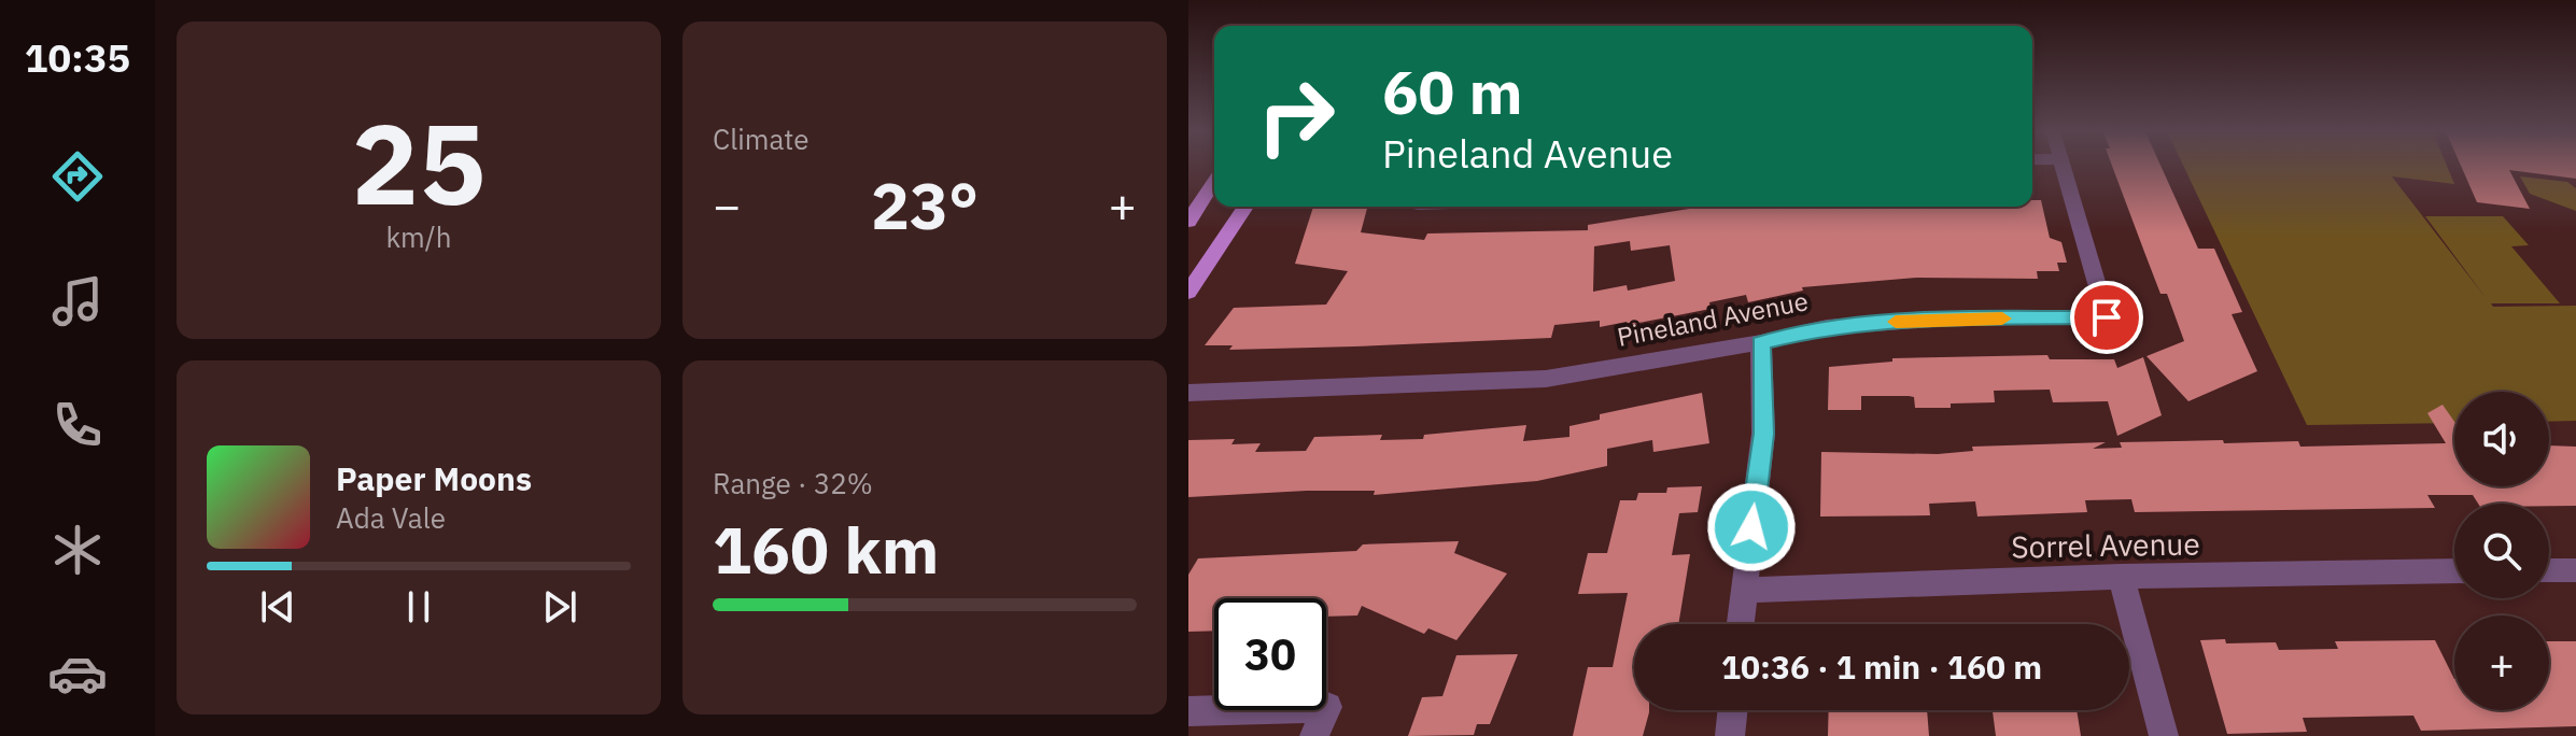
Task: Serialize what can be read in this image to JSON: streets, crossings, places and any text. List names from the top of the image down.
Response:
{
  "streets": {
    "street": ["Pineland Avenue", "Sorrel Avenue"]
  },
  "page": {
    "tabs": "10:35",
    "tile": [
      ["25", "km/h"],
      "Climate",
      ["Range · 32%", "160 km"]
    ],
    "turn": ["60 m", "Pineland Avenue"],
    "heat": ["−", "23°", "+"],
    "map_buttons": "+",
    "song": ["Paper Moons", "Ada Vale"],
    "limit": "30",
    "trip": "10:36 · 1 min · 160 m"
  }
}
